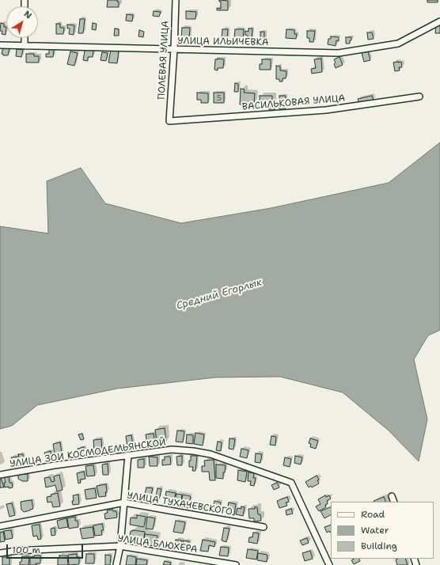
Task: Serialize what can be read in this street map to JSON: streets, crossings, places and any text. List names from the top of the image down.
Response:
{
  "streets": {
    "street": [
      "УЛИЦА ИЛЬИЧЕВКА",
      "ПОЛЕВАЯ УЛИЦА",
      "ВАСИЛЬКОВАЯ УЛИЦА",
      "УЛИЦА ЗОИ КОСМОДЕМЬЯНСКОЙ",
      "УЛИЦА ТУХАЧЕВСКОГО",
      "УЛИЦА БЛЮХЕРА"
    ]
  },
  "crossings": [
    ["УЛИЦА ИЛЬИЧЕВКА", "ПОЛЕВАЯ УЛИЦА"],
    ["ПОЛЕВАЯ УЛИЦА", "ВАСИЛЬКОВАЯ УЛИЦА"]
  ],
  "water": ["Средний Егорлык"],
  "house_numbers": ["5"],
  "legend": ["Road", "Water", "Building"],
  "scale_bar": "100 m",
  "north": "top right"
}
